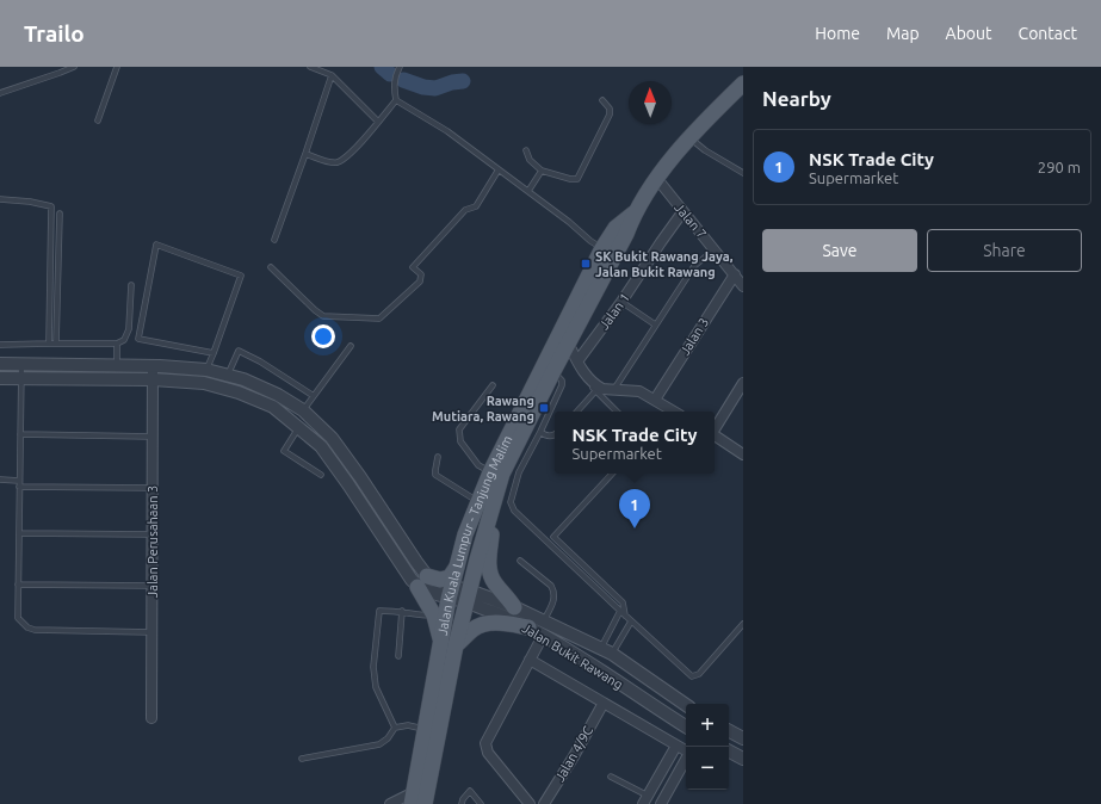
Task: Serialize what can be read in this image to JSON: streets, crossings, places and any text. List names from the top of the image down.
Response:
{
  "streets": {
    "main road": ["Jalan Kuala Lumpur - Tanjung Malim"],
    "street": [
      "Jalan 7",
      "Jalan 1",
      "Jalan 3",
      "Jalan Perusahaan 3",
      "Jalan Bukit Rawang",
      "Jalan 4/9C"
    ]
  },
  "crossings": [
    ["Jalan 7", "Jalan 1"],
    ["Jalan 7", "Jalan 3"],
    ["Jalan 7", "Jalan Kuala Lumpur - Tanjung Malim"],
    ["Jalan Kuala Lumpur - Tanjung Malim", "Jalan Bukit Rawang"]
  ],
  "places": {
    "transit": ["SK Bukit Rawang Jaya, Jalan Bukit Rawang", "Rawang Mutiara, Rawang"]
  },
  "north": "top",
  "page": {
    "header": "Trailo",
    "nav": [
      "Home",
      "Map",
      "About",
      "Contact"
    ],
    "heading": "Nearby",
    "list": [
      {
        "mark": "1",
        "name": "NSK Trade City",
        "note": "Supermarket",
        "value": "290 m"
      }
    ],
    "buttons": ["Save", "Share"],
    "popup": ["NSK Trade City", "Supermarket"],
    "pins": "1",
    "map_buttons": ["+", "−"]
  }
}
